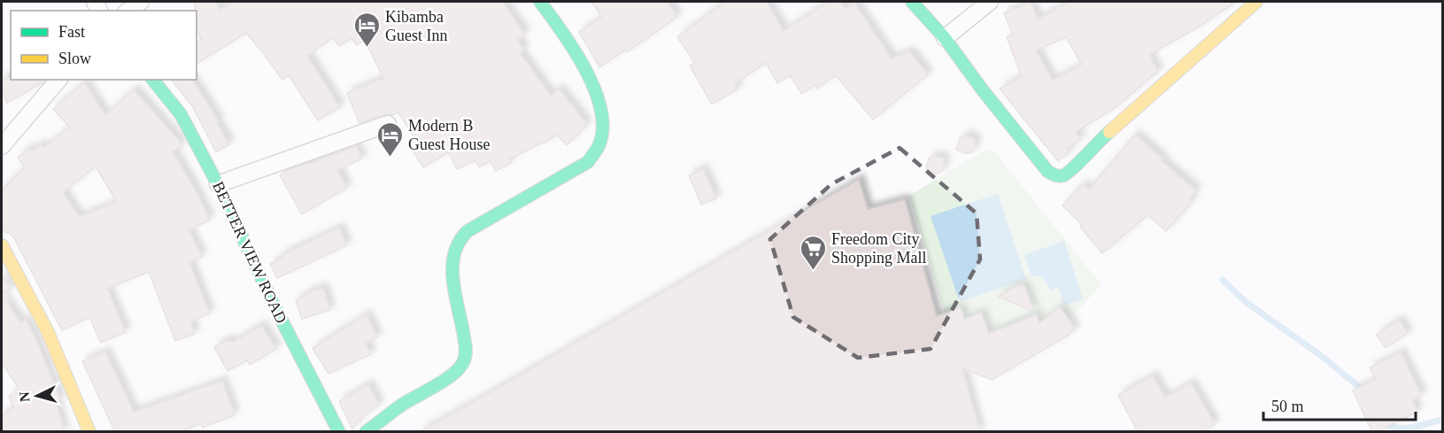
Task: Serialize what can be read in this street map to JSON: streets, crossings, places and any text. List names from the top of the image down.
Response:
{
  "streets": {
    "street": ["BETTER VIEW ROAD"]
  },
  "places": {
    "hotel": ["Kibamba Guest Inn", "Modern B Guest House"],
    "supermarket": ["Freedom City Shopping Mall"]
  },
  "legend": ["Fast", "Slow"],
  "scale_bar": "50 m",
  "north": "left"
}
